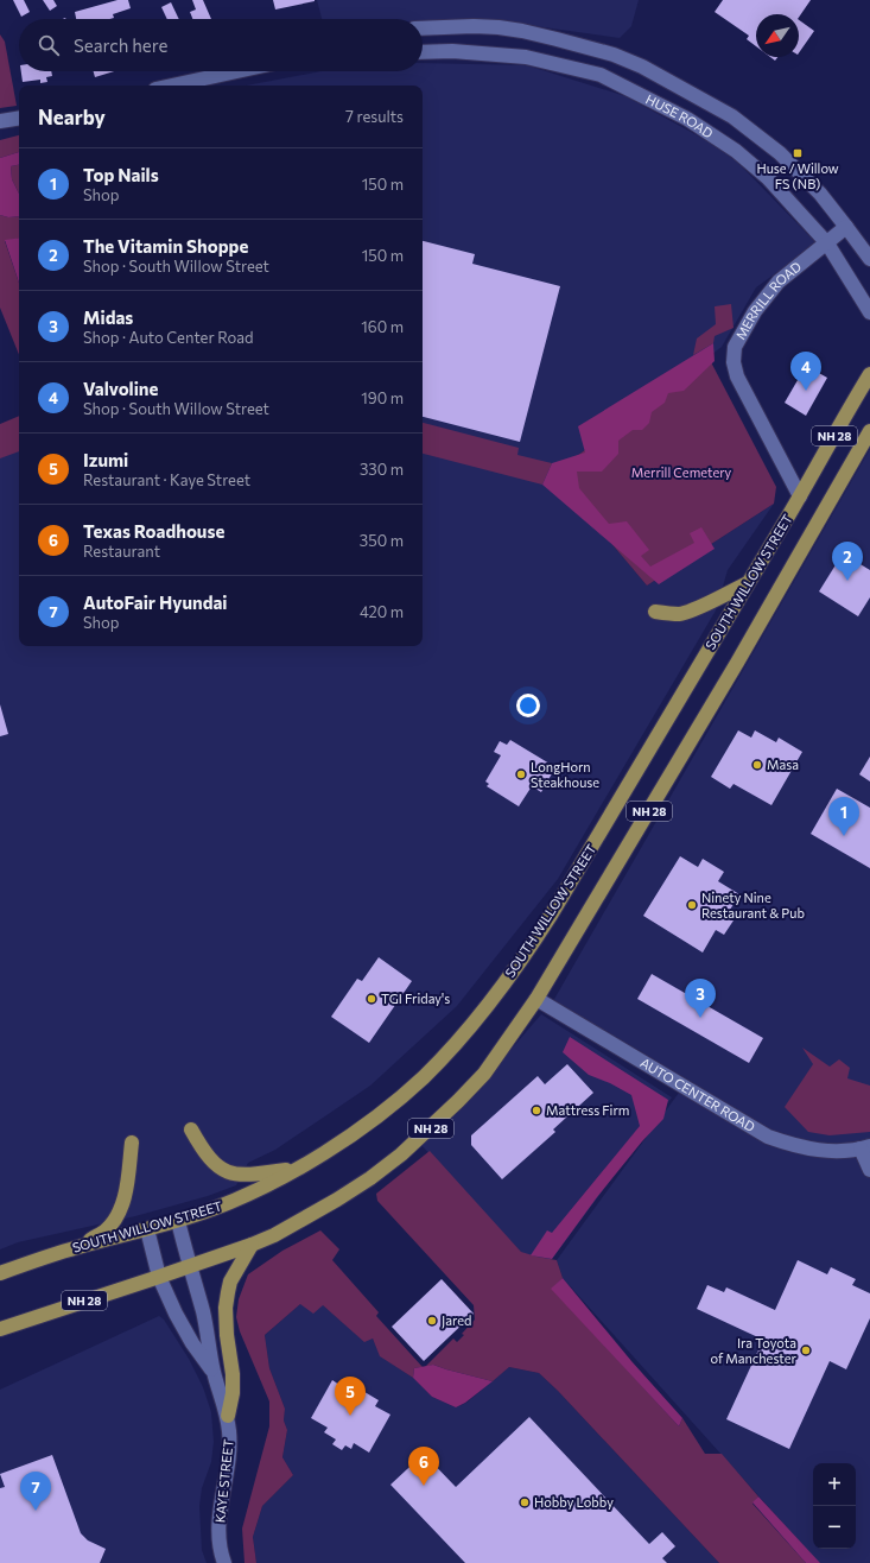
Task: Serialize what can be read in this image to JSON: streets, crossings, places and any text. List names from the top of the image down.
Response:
{
  "streets": {
    "main road": ["NH 28", "SOUTH WILLOW STREET"],
    "street": [
      "HUSE ROAD",
      "MERRILL ROAD",
      "AUTO CENTER ROAD",
      "KAYE STREET"
    ]
  },
  "crossings": [
    ["HUSE ROAD", "MERRILL ROAD"],
    ["MERRILL ROAD", "SOUTH WILLOW STREET"],
    ["NH 28", "AUTO CENTER ROAD"],
    ["NH 28", "KAYE STREET"],
    ["SOUTH WILLOW STREET", "KAYE STREET"]
  ],
  "parks": ["Merrill Cemetery"],
  "places": {
    "transit": ["Huse / Willow FS (NB)"],
    "other": [
      "Masa",
      "LongHorn Steakhouse",
      "Ninety Nine Restaurant & Pub",
      "TGI Friday's",
      "Mattress Firm",
      "Jared",
      "Ira Toyota of Manchester",
      "Hobby Lobby"
    ]
  },
  "north": "bottom left",
  "page": {
    "search": "Search here",
    "heading": ["Nearby", "7 results"],
    "list": [
      {
        "mark": "1",
        "name": "Top Nails",
        "note": "Shop",
        "value": "150 m"
      },
      {
        "mark": "2",
        "name": "The Vitamin Shoppe",
        "note": "Shop · South Willow Street",
        "value": "150 m"
      },
      {
        "mark": "3",
        "name": "Midas",
        "note": "Shop · Auto Center Road",
        "value": "160 m"
      },
      {
        "mark": "4",
        "name": "Valvoline",
        "note": "Shop · South Willow Street",
        "value": "190 m"
      },
      {
        "mark": "5",
        "name": "Izumi",
        "note": "Restaurant · Kaye Street",
        "value": "330 m"
      },
      {
        "mark": "6",
        "name": "Texas Roadhouse",
        "note": "Restaurant",
        "value": "350 m"
      },
      {
        "mark": "7",
        "name": "AutoFair Hyundai",
        "note": "Shop",
        "value": "420 m"
      }
    ],
    "pins": [
      "4",
      "2",
      "1",
      "3",
      "5",
      "6",
      "7"
    ],
    "map_buttons": ["+", "−"]
  }
}
